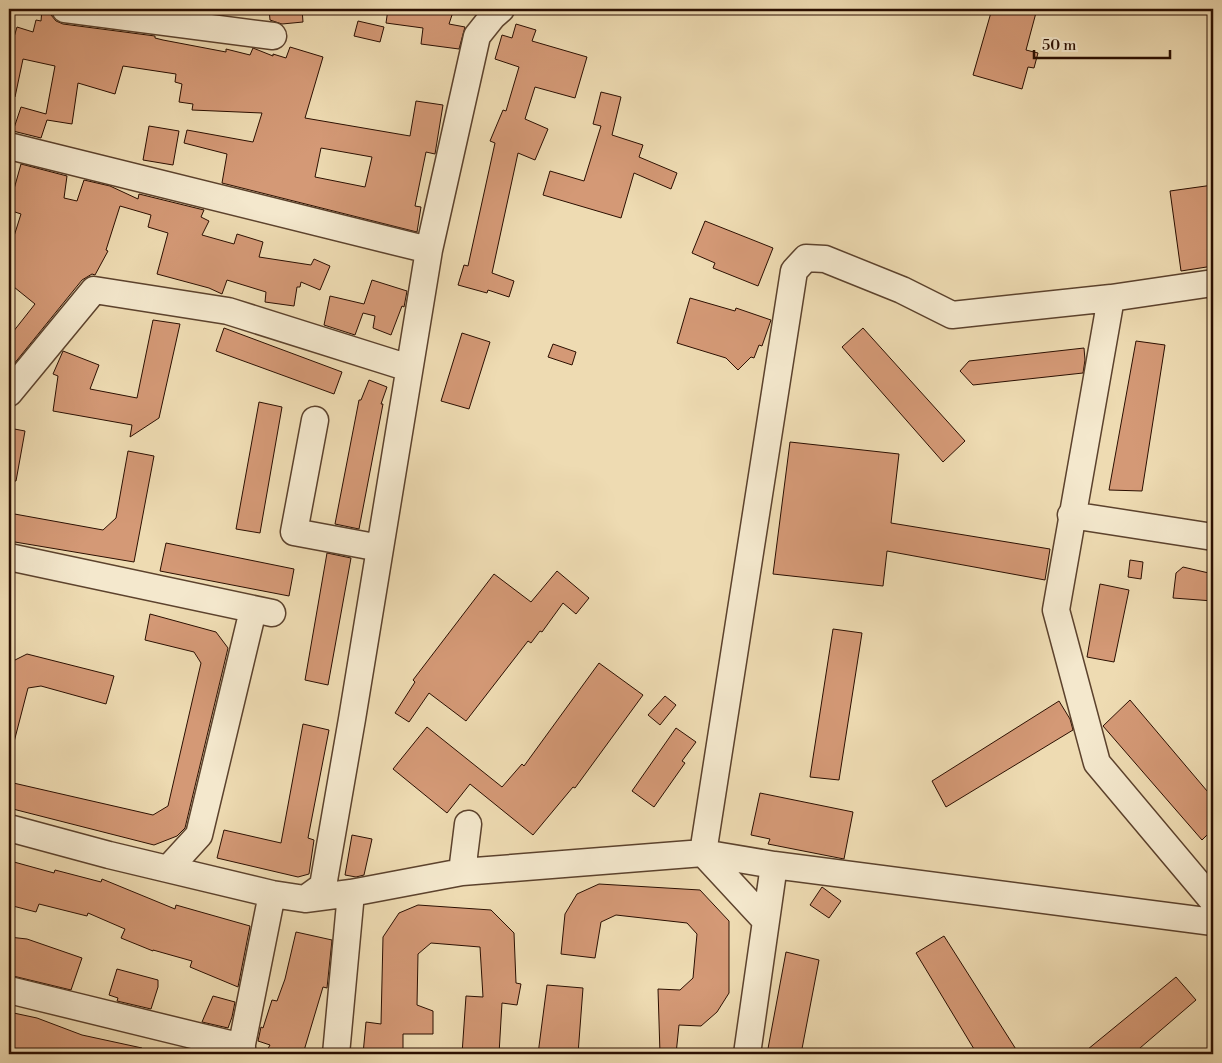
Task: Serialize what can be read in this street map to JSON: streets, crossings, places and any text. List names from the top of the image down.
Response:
{
  "scale_bar": "50 m"
}
